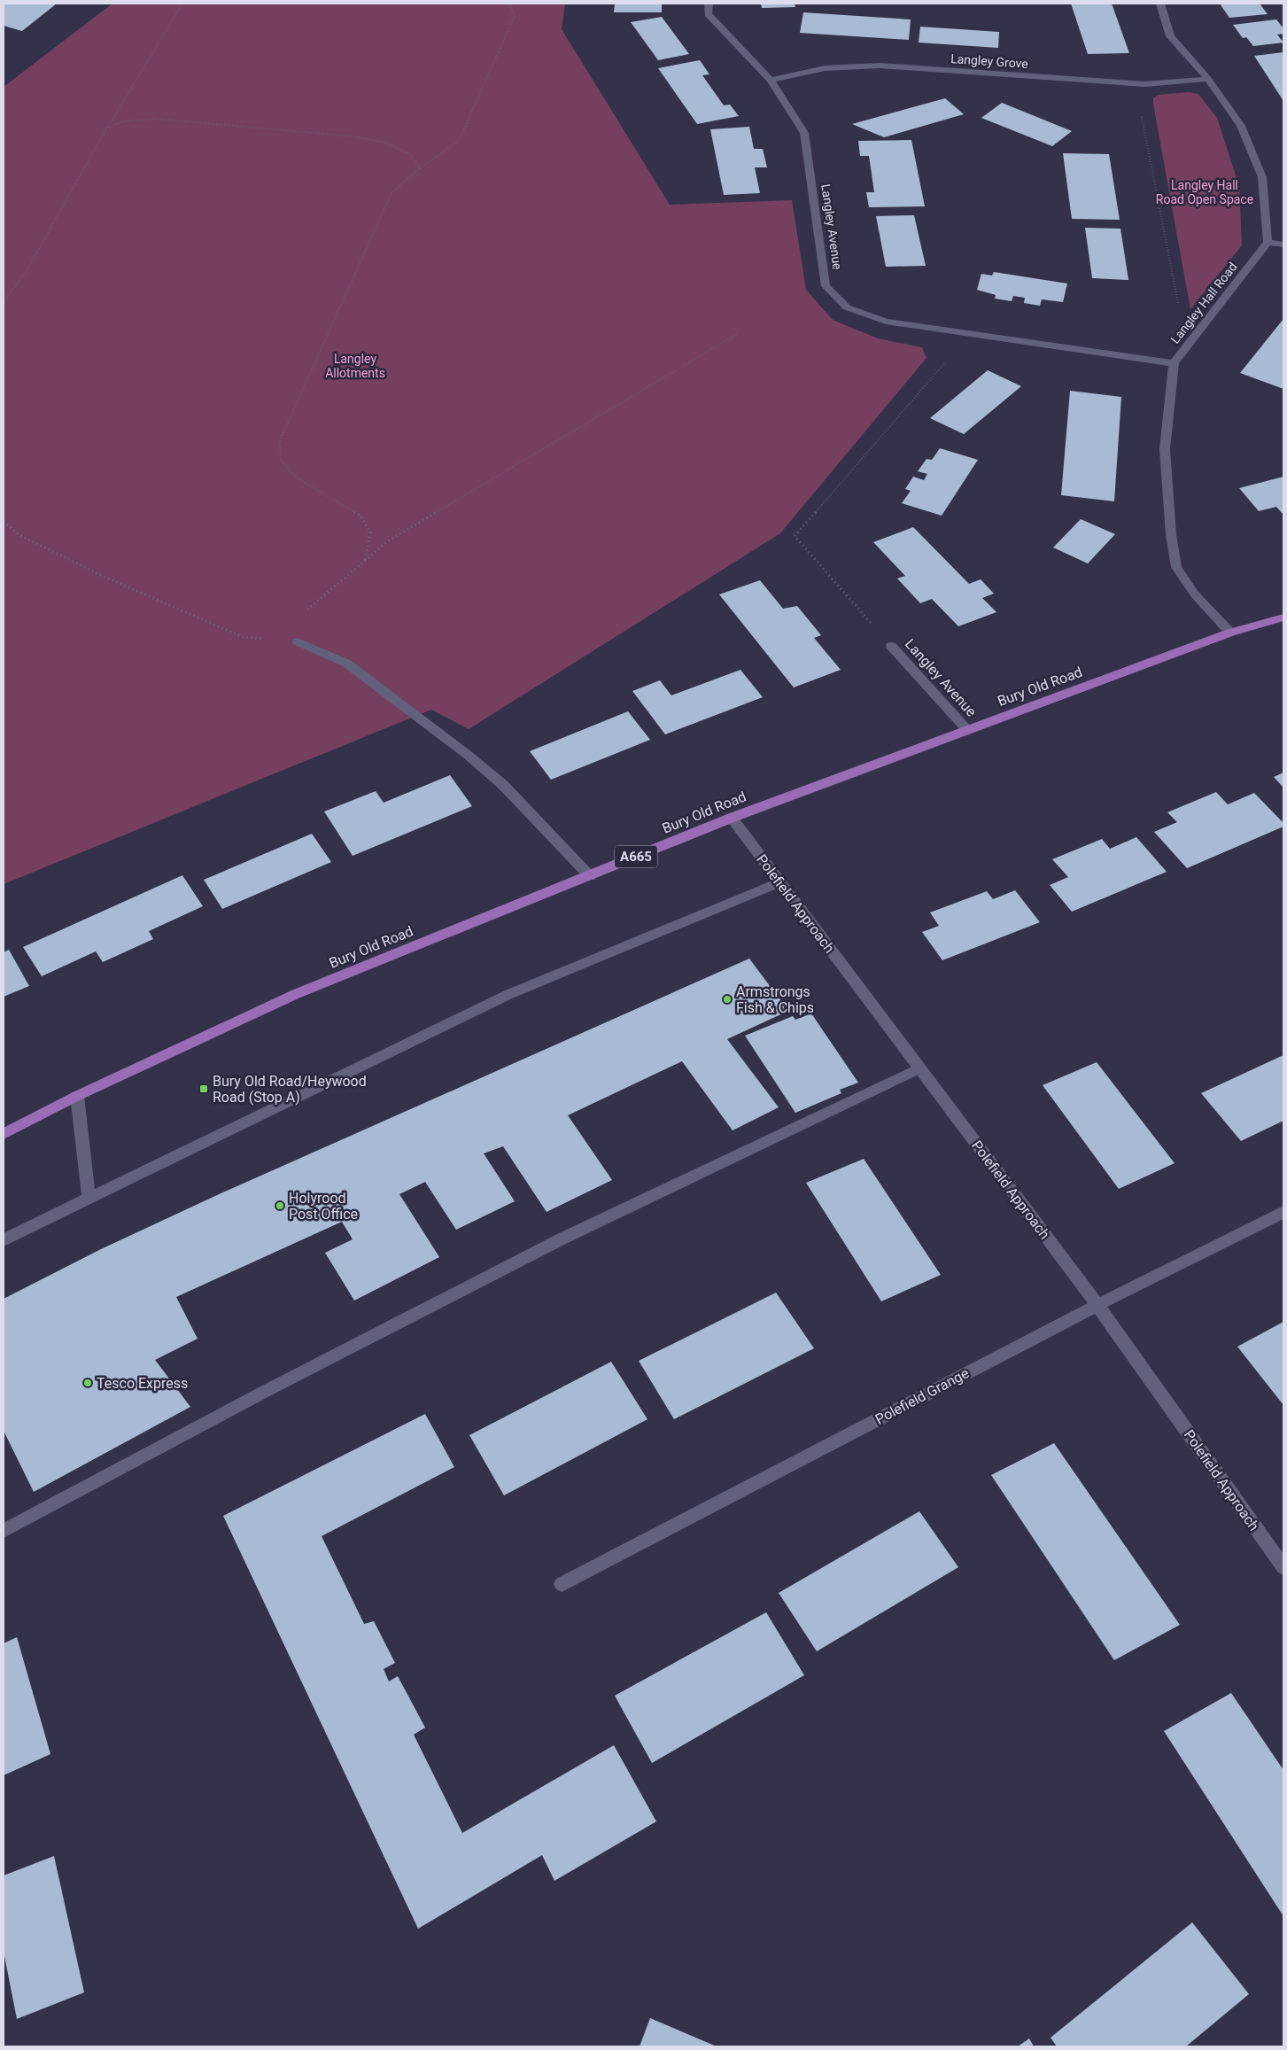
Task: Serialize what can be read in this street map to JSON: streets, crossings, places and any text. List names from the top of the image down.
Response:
{
  "streets": {
    "main road": ["Bury Old Road", "A665"],
    "street": [
      "Langley Grove",
      "Langley Avenue",
      "Langley Hall Road",
      "Polefield Approach",
      "Polefield Grange"
    ]
  },
  "crossings": [
    ["Langley Grove", "Langley Avenue"],
    ["Langley Avenue", "Langley Hall Road"],
    ["Langley Avenue", "Bury Old Road"],
    ["Langley Hall Road", "Bury Old Road"],
    ["Bury Old Road", "Polefield Approach"],
    ["Polefield Approach", "Polefield Grange"]
  ],
  "parks": ["Langley Hall Road Open Space", "Langley Allotments"],
  "places": {
    "other": ["Armstrongs Fish & Chips", "Holyrood Post Office", "Tesco Express"],
    "transit": ["Bury Old Road/Heywood Road (Stop A)"]
  }
}
